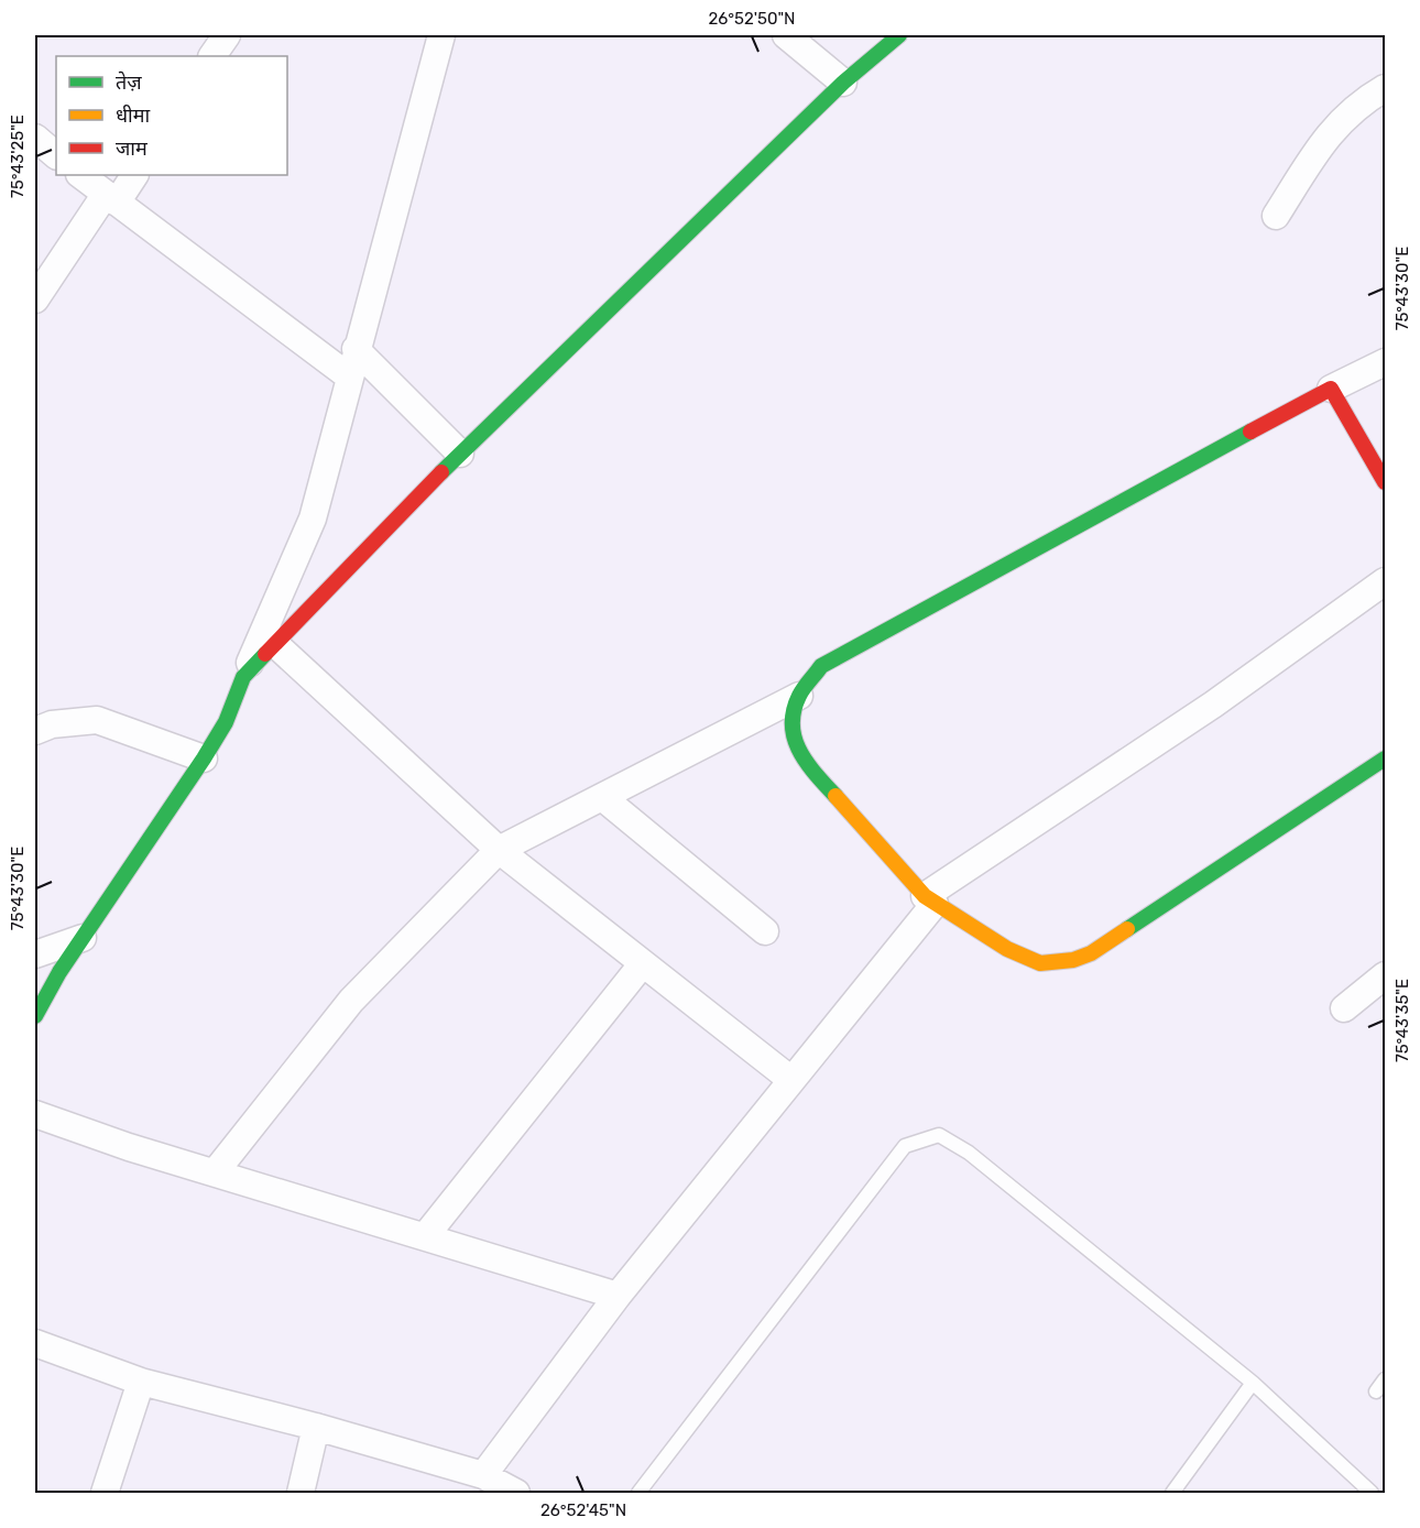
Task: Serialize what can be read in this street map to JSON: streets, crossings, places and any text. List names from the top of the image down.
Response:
{
  "legend": ["तेज़", "धीमा", "जाम"],
  "coordinates": [
    "26°52'50\"N",
    "75°43'25\"E",
    "75°43'30\"E",
    "75°43'35\"E",
    "26°52'45\"N"
  ]
}
